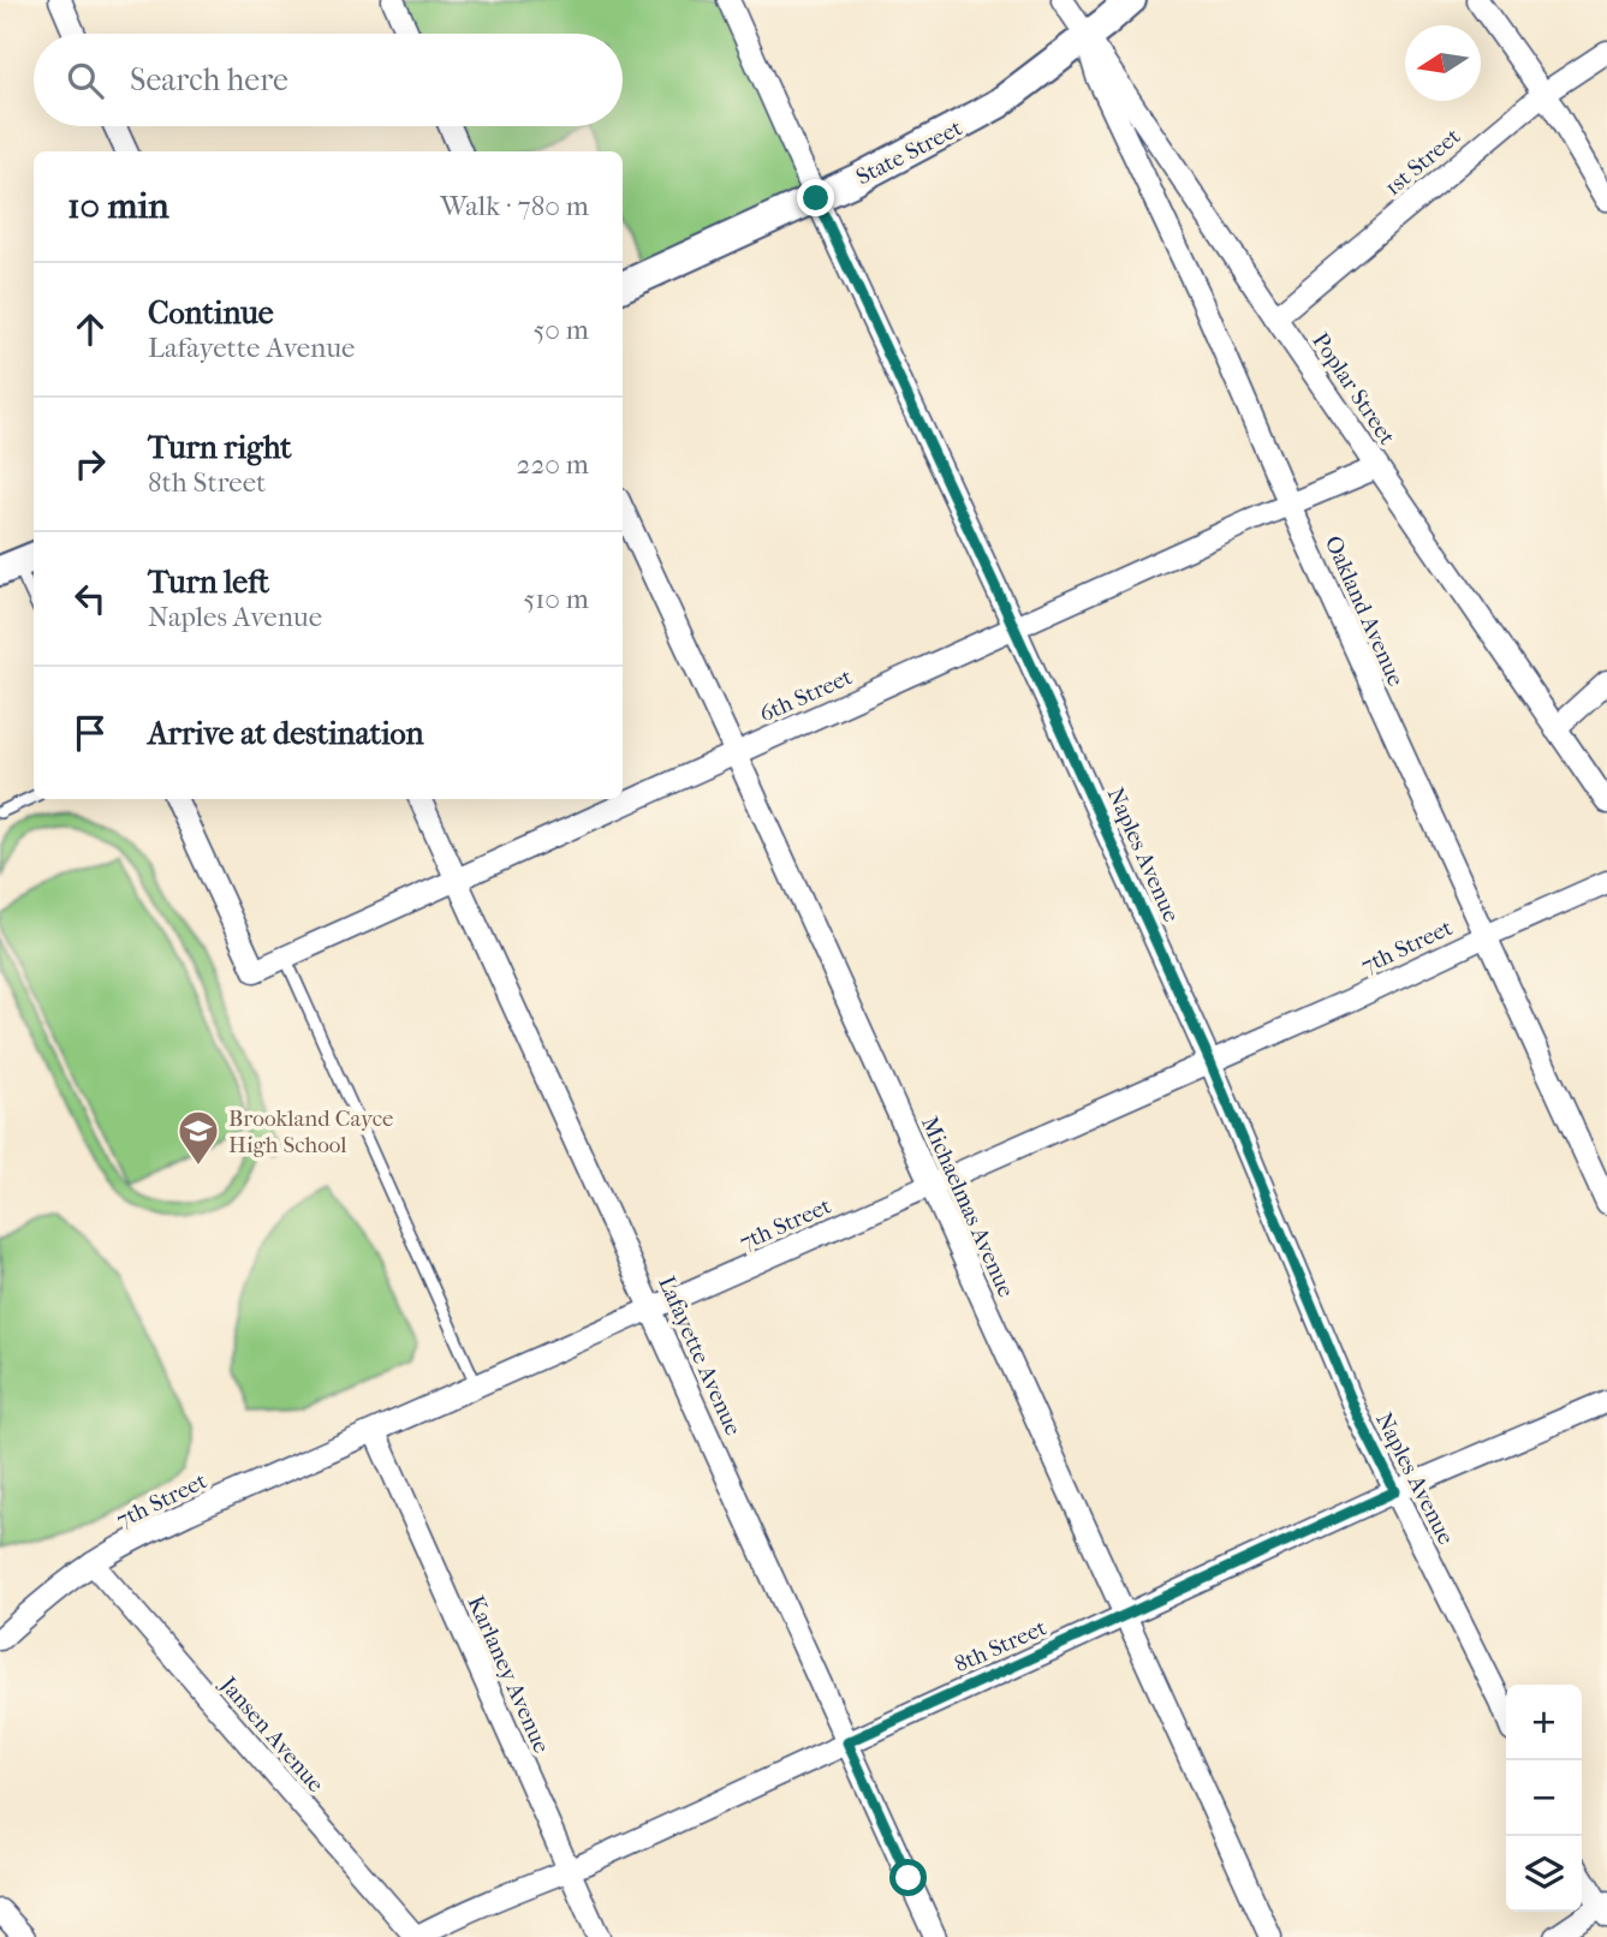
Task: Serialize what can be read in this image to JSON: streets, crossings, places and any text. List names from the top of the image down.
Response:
{
  "streets": {
    "main road": ["State Street"],
    "street": [
      "1st Street",
      "Poplar Street",
      "Oakland Avenue",
      "6th Street",
      "Naples Avenue",
      "7th Street",
      "Michaelmas Avenue",
      "Lafayette Avenue",
      "8th Street",
      "Karlaney Avenue",
      "Jansen Avenue"
    ]
  },
  "crossings": [
    ["State Street", "Poplar Street"],
    ["State Street", "Oakland Avenue"],
    ["State Street", "Naples Avenue"],
    ["1st Street", "Poplar Street"],
    ["Poplar Street", "Oakland Avenue"],
    ["Poplar Street", "6th Street"],
    ["Oakland Avenue", "6th Street"],
    ["Oakland Avenue", "7th Street"],
    ["6th Street", "Naples Avenue"],
    ["6th Street", "Michaelmas Avenue"],
    ["6th Street", "Lafayette Avenue"],
    ["Naples Avenue", "7th Street"],
    ["Naples Avenue", "8th Street"],
    ["7th Street", "Michaelmas Avenue"],
    ["7th Street", "Lafayette Avenue"],
    ["7th Street", "Karlaney Avenue"],
    ["7th Street", "Jansen Avenue"],
    ["Michaelmas Avenue", "8th Street"],
    ["Lafayette Avenue", "8th Street"],
    ["8th Street", "Karlaney Avenue"],
    ["8th Street", "Jansen Avenue"]
  ],
  "places": {
    "school or university": ["Brookland Cayce High School"]
  },
  "north": "left",
  "page": {
    "search": "Search here",
    "heading": ["10 min", "Walk · 780 m"],
    "list": [
      ["Continue", "Lafayette Avenue", "50 m"],
      ["Turn right", "8th Street", "220 m"],
      ["Turn left", "Naples Avenue", "510 m"],
      "Arrive at destination"
    ],
    "map_buttons": ["+", "−"]
  }
}
